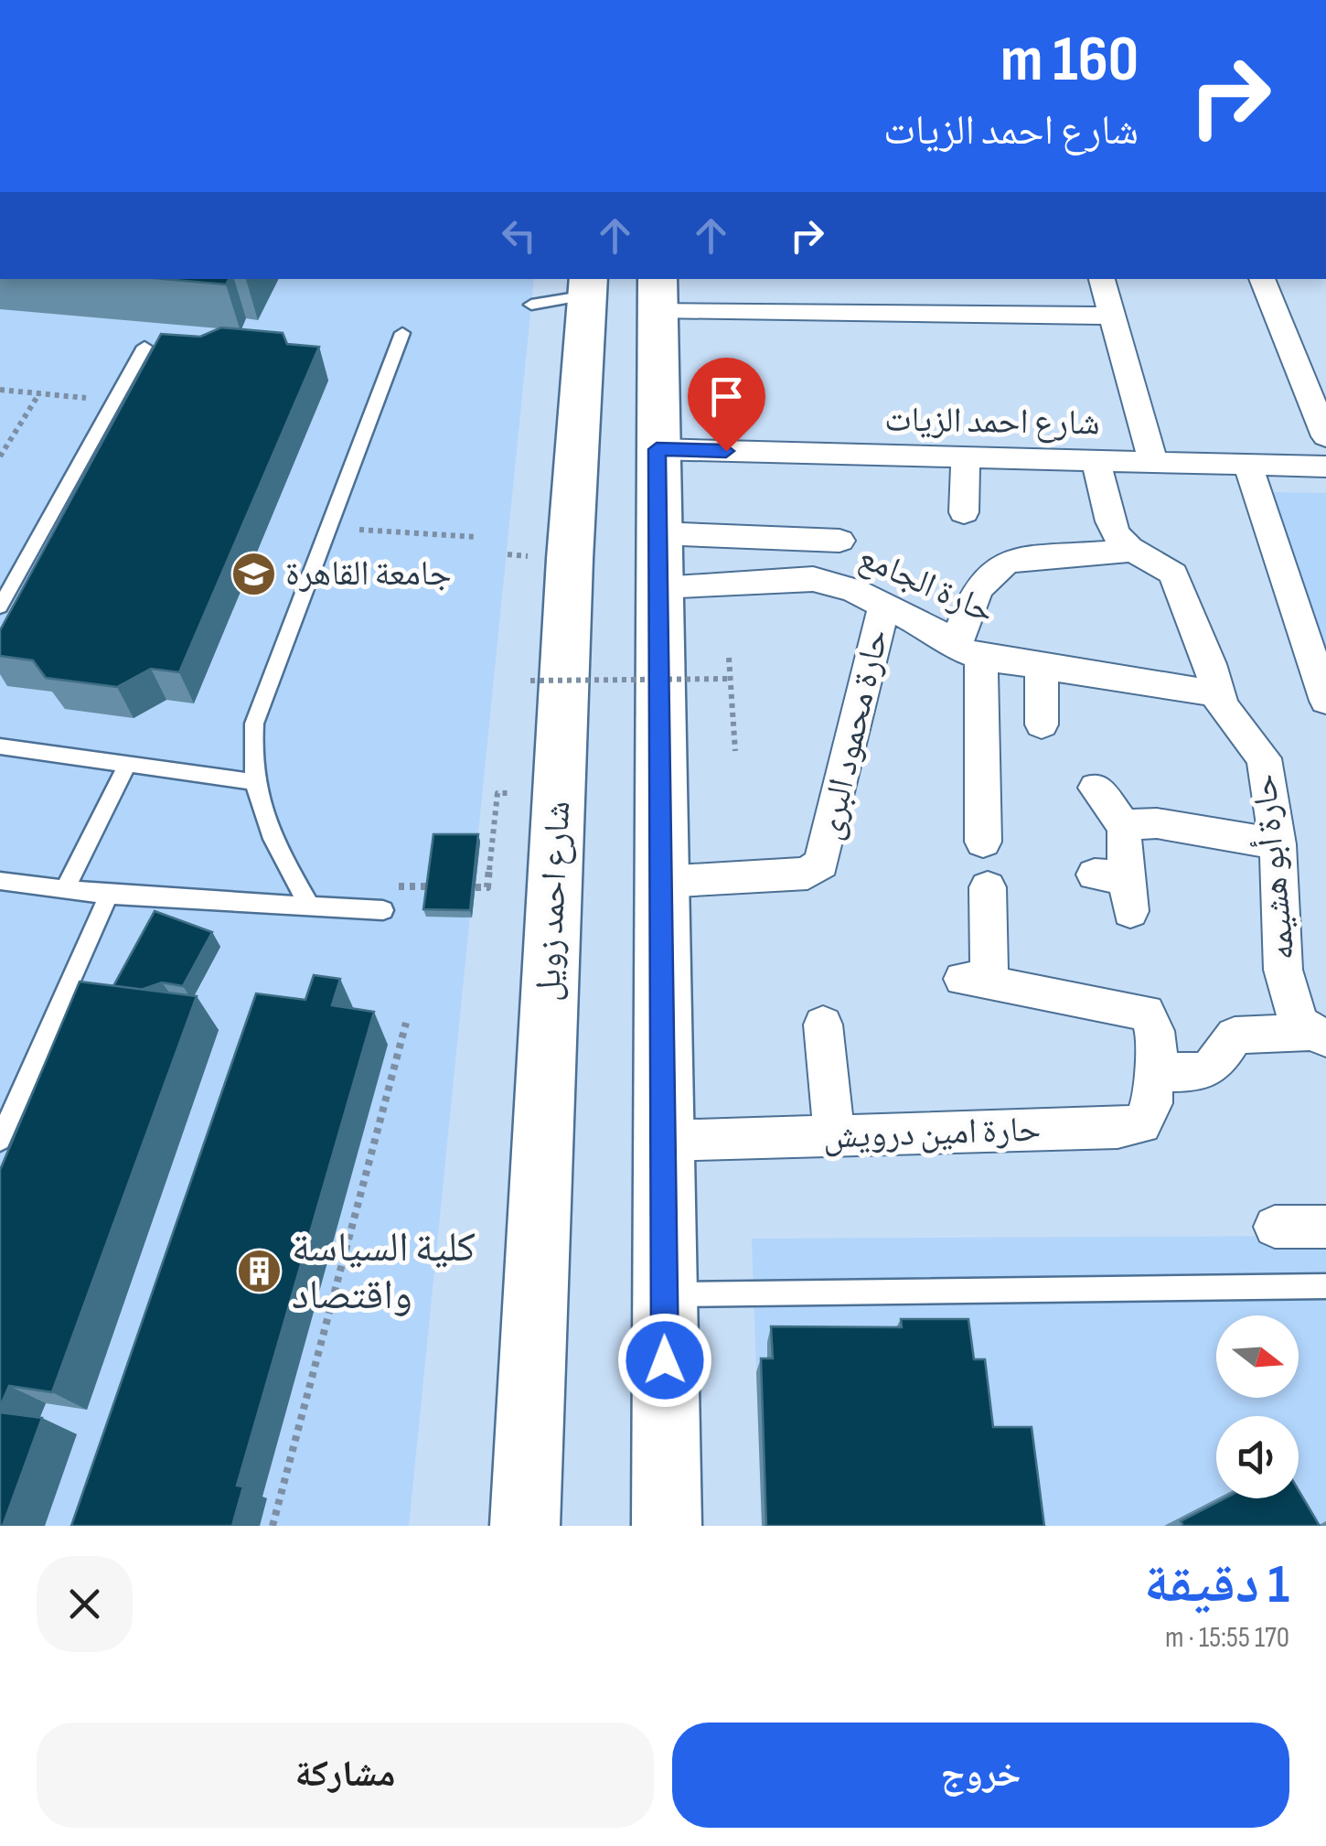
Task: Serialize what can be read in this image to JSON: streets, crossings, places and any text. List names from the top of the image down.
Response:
{
  "streets": {
    "main road": ["شارع احمد زويل"],
    "street": [
      "شارع احمد الزيات",
      "حارة الجامع",
      "حارة محمود البرى",
      "حارة أبو هشيمه",
      "حارة امين درويش"
    ]
  },
  "crossings": [
    ["حارة الجامع", "حارة محمود البرى"],
    ["حارة الجامع", "حارة أبو هشيمه"]
  ],
  "places": {
    "school or university": ["جامعة القاهرة"],
    "building": ["كلية السياسة واقتصاد"]
  },
  "north": "right",
  "page": {
    "turn": ["160 m", "شارع احمد الزيات"],
    "heading": ["1 دقيقة", "170 m · 15:55"],
    "buttons": ["خروج", "مشاركة"]
  }
}
